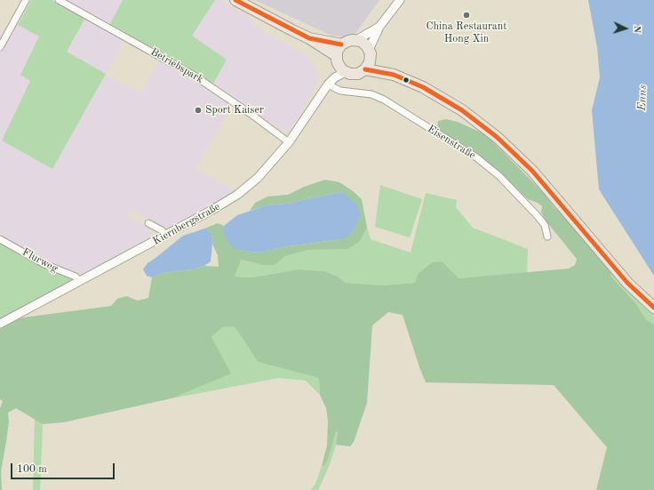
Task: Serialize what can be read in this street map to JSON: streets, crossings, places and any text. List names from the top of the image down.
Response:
{
  "streets": {
    "street": [
      "Betriebspark",
      "Eisenstraße",
      "Kiernbergstraße",
      "Flurweg"
    ]
  },
  "crossings": [
    ["Betriebspark", "Kiernbergstraße"],
    ["Eisenstraße", "Kiernbergstraße"],
    ["Kiernbergstraße", "Flurweg"]
  ],
  "water": ["Enns"],
  "places": ["China Restaurant Hong Xin", "Sport Kaiser"],
  "scale_bar": "100 m",
  "north": "right"
}
